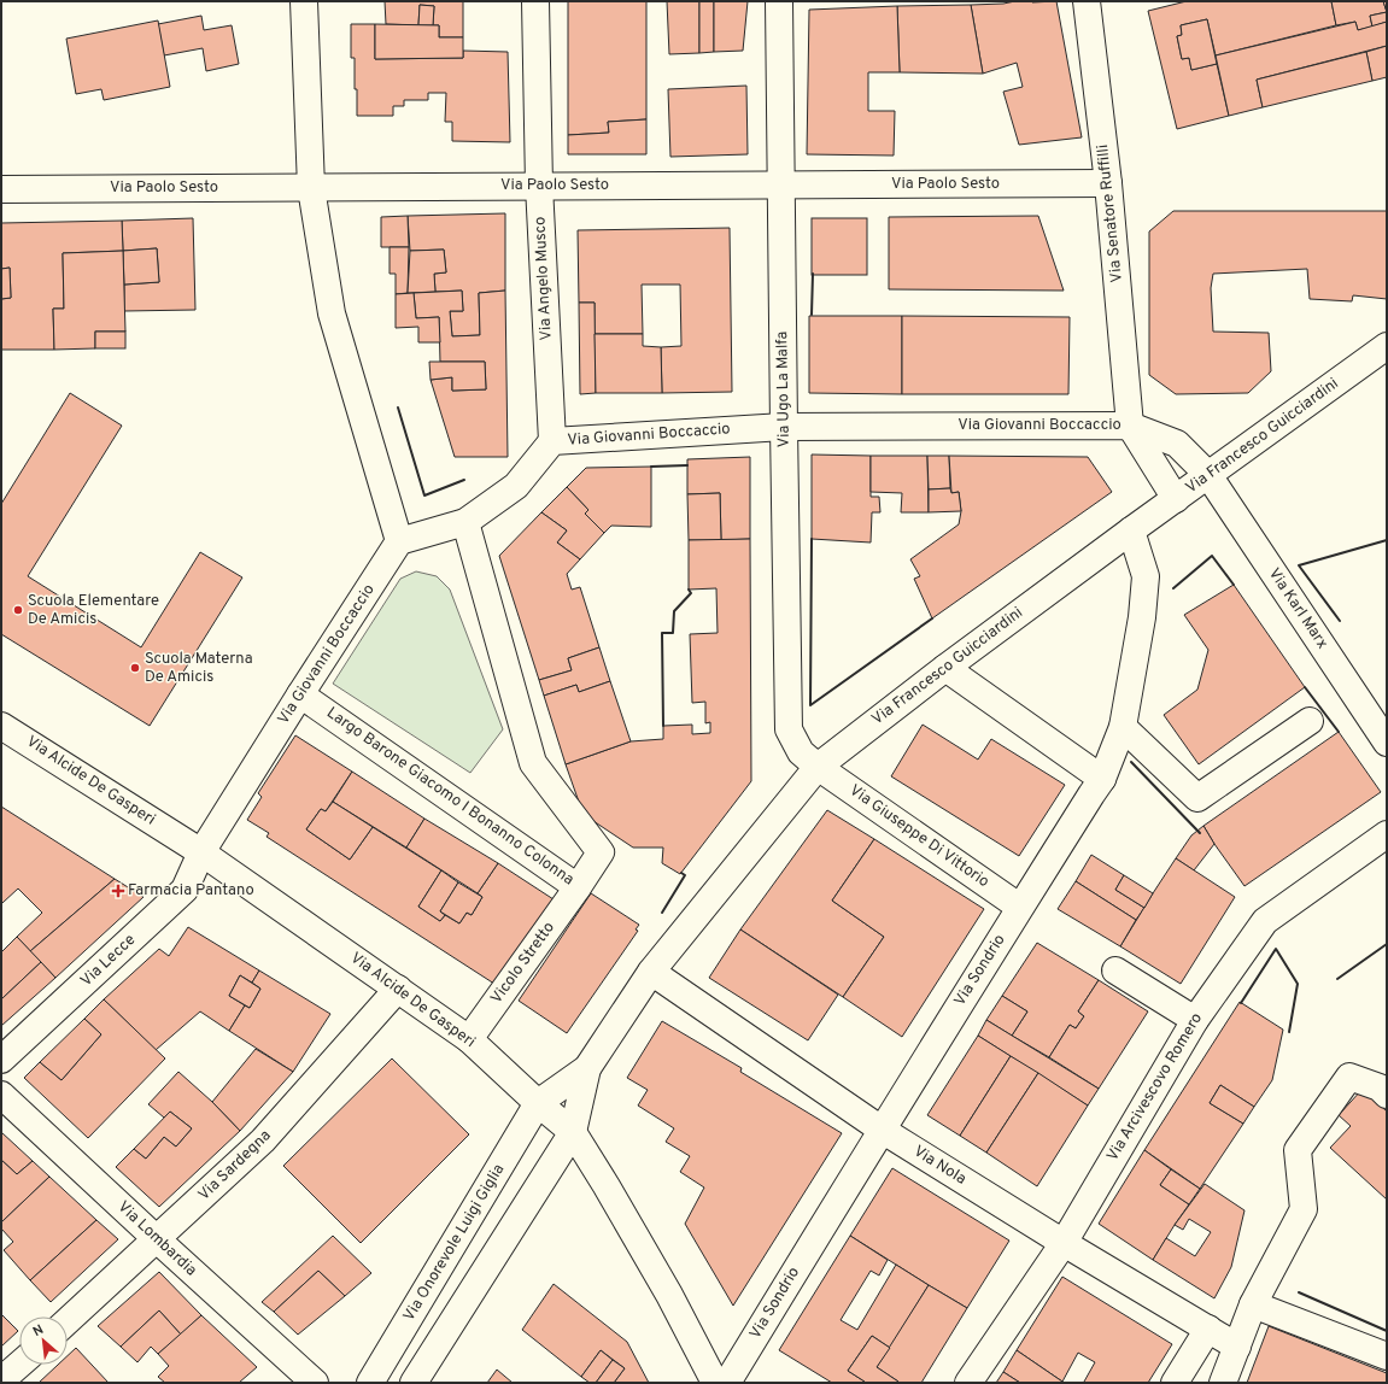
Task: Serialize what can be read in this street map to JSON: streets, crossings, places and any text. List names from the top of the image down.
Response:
{
  "streets": {
    "street": [
      "Via Paolo Sesto",
      "Via Senatore Ruffilli",
      "Via Angelo Musco",
      "Via Ugo La Malfa",
      "Via Giovanni Boccaccio",
      "Via Francesco Guicciardini",
      "Via Karl Marx",
      "Via Alcide De Gasperi",
      "Largo Barone Giacomo I Bonanno Colonna",
      "Via Giuseppe Di Vittorio",
      "Via Lecce",
      "Vicolo Stretto",
      "Via Sondrio",
      "Via Arcivescovo Romero",
      "Via Sardegna",
      "Via Nola",
      "Via Lombardia",
      "Via Onorevole Luigi Giglia"
    ]
  },
  "crossings": [
    ["Via Paolo Sesto", "Via Senatore Ruffilli"],
    ["Via Paolo Sesto", "Via Angelo Musco"],
    ["Via Paolo Sesto", "Via Ugo La Malfa"],
    ["Via Senatore Ruffilli", "Via Giovanni Boccaccio"],
    ["Via Senatore Ruffilli", "Via Karl Marx"],
    ["Via Angelo Musco", "Via Giovanni Boccaccio"],
    ["Via Ugo La Malfa", "Via Giovanni Boccaccio"],
    ["Via Ugo La Malfa", "Via Francesco Guicciardini"],
    ["Via Ugo La Malfa", "Via Giuseppe Di Vittorio"],
    ["Via Giovanni Boccaccio", "Via Karl Marx"],
    ["Via Giovanni Boccaccio", "Via Alcide De Gasperi"],
    ["Via Giovanni Boccaccio", "Largo Barone Giacomo I Bonanno Colonna"],
    ["Via Giovanni Boccaccio", "Via Lecce"],
    ["Via Francesco Guicciardini", "Via Karl Marx"],
    ["Via Francesco Guicciardini", "Via Giuseppe Di Vittorio"],
    ["Via Francesco Guicciardini", "Via Sondrio"],
    ["Via Francesco Guicciardini", "Via Nola"],
    ["Via Alcide De Gasperi", "Via Lecce"],
    ["Via Alcide De Gasperi", "Vicolo Stretto"],
    ["Via Alcide De Gasperi", "Via Sardegna"],
    ["Via Alcide De Gasperi", "Via Onorevole Luigi Giglia"],
    ["Largo Barone Giacomo I Bonanno Colonna", "Vicolo Stretto"],
    ["Via Giuseppe Di Vittorio", "Via Sondrio"],
    ["Via Sondrio", "Via Nola"],
    ["Via Arcivescovo Romero", "Via Nola"],
    ["Via Sardegna", "Via Lombardia"]
  ],
  "places": {
    "other": ["Scuola Elementare De Amicis", "Scuola Materna De Amicis"],
    "health": ["Farmacia Pantano"]
  },
  "north": "top left"
}
